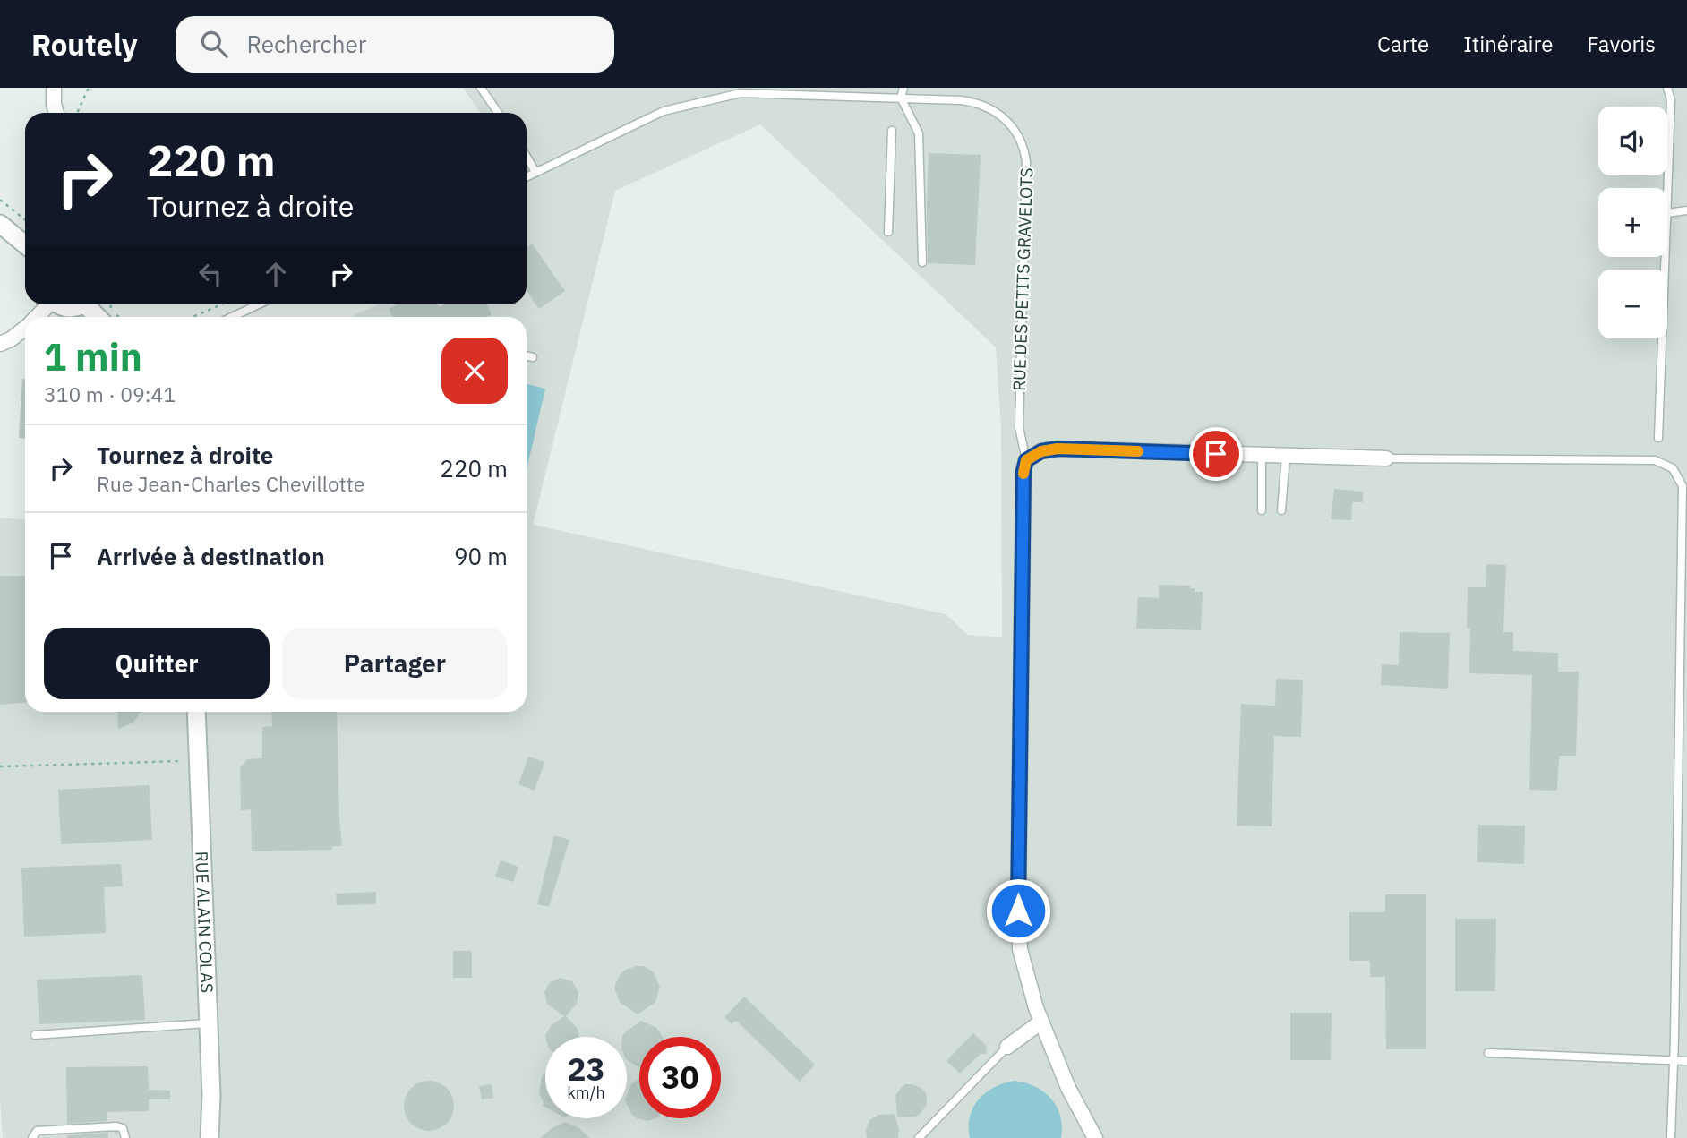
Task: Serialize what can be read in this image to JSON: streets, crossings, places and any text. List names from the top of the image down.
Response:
{
  "streets": {
    "street": ["RUE ALAIN COLAS"],
    "lane": ["RUE DES PETITS GRAVELOTS"]
  },
  "page": {
    "header": "Routely",
    "search": "Rechercher",
    "nav": ["Carte", "Itinéraire", "Favoris"],
    "map_buttons": ["+", "−"],
    "turn": ["220 m", "Tournez à droite"],
    "heading": ["1 min", "310 m · 09:41"],
    "list": [
      {
        "name": "Tournez à droite",
        "note": "Rue Jean-Charles Chevillotte",
        "value": "220 m"
      },
      {
        "name": "Arrivée à destination",
        "value": "90 m"
      }
    ],
    "buttons": ["Quitter", "Partager"],
    "speed": "23 km/h",
    "limit": "30"
  }
}
